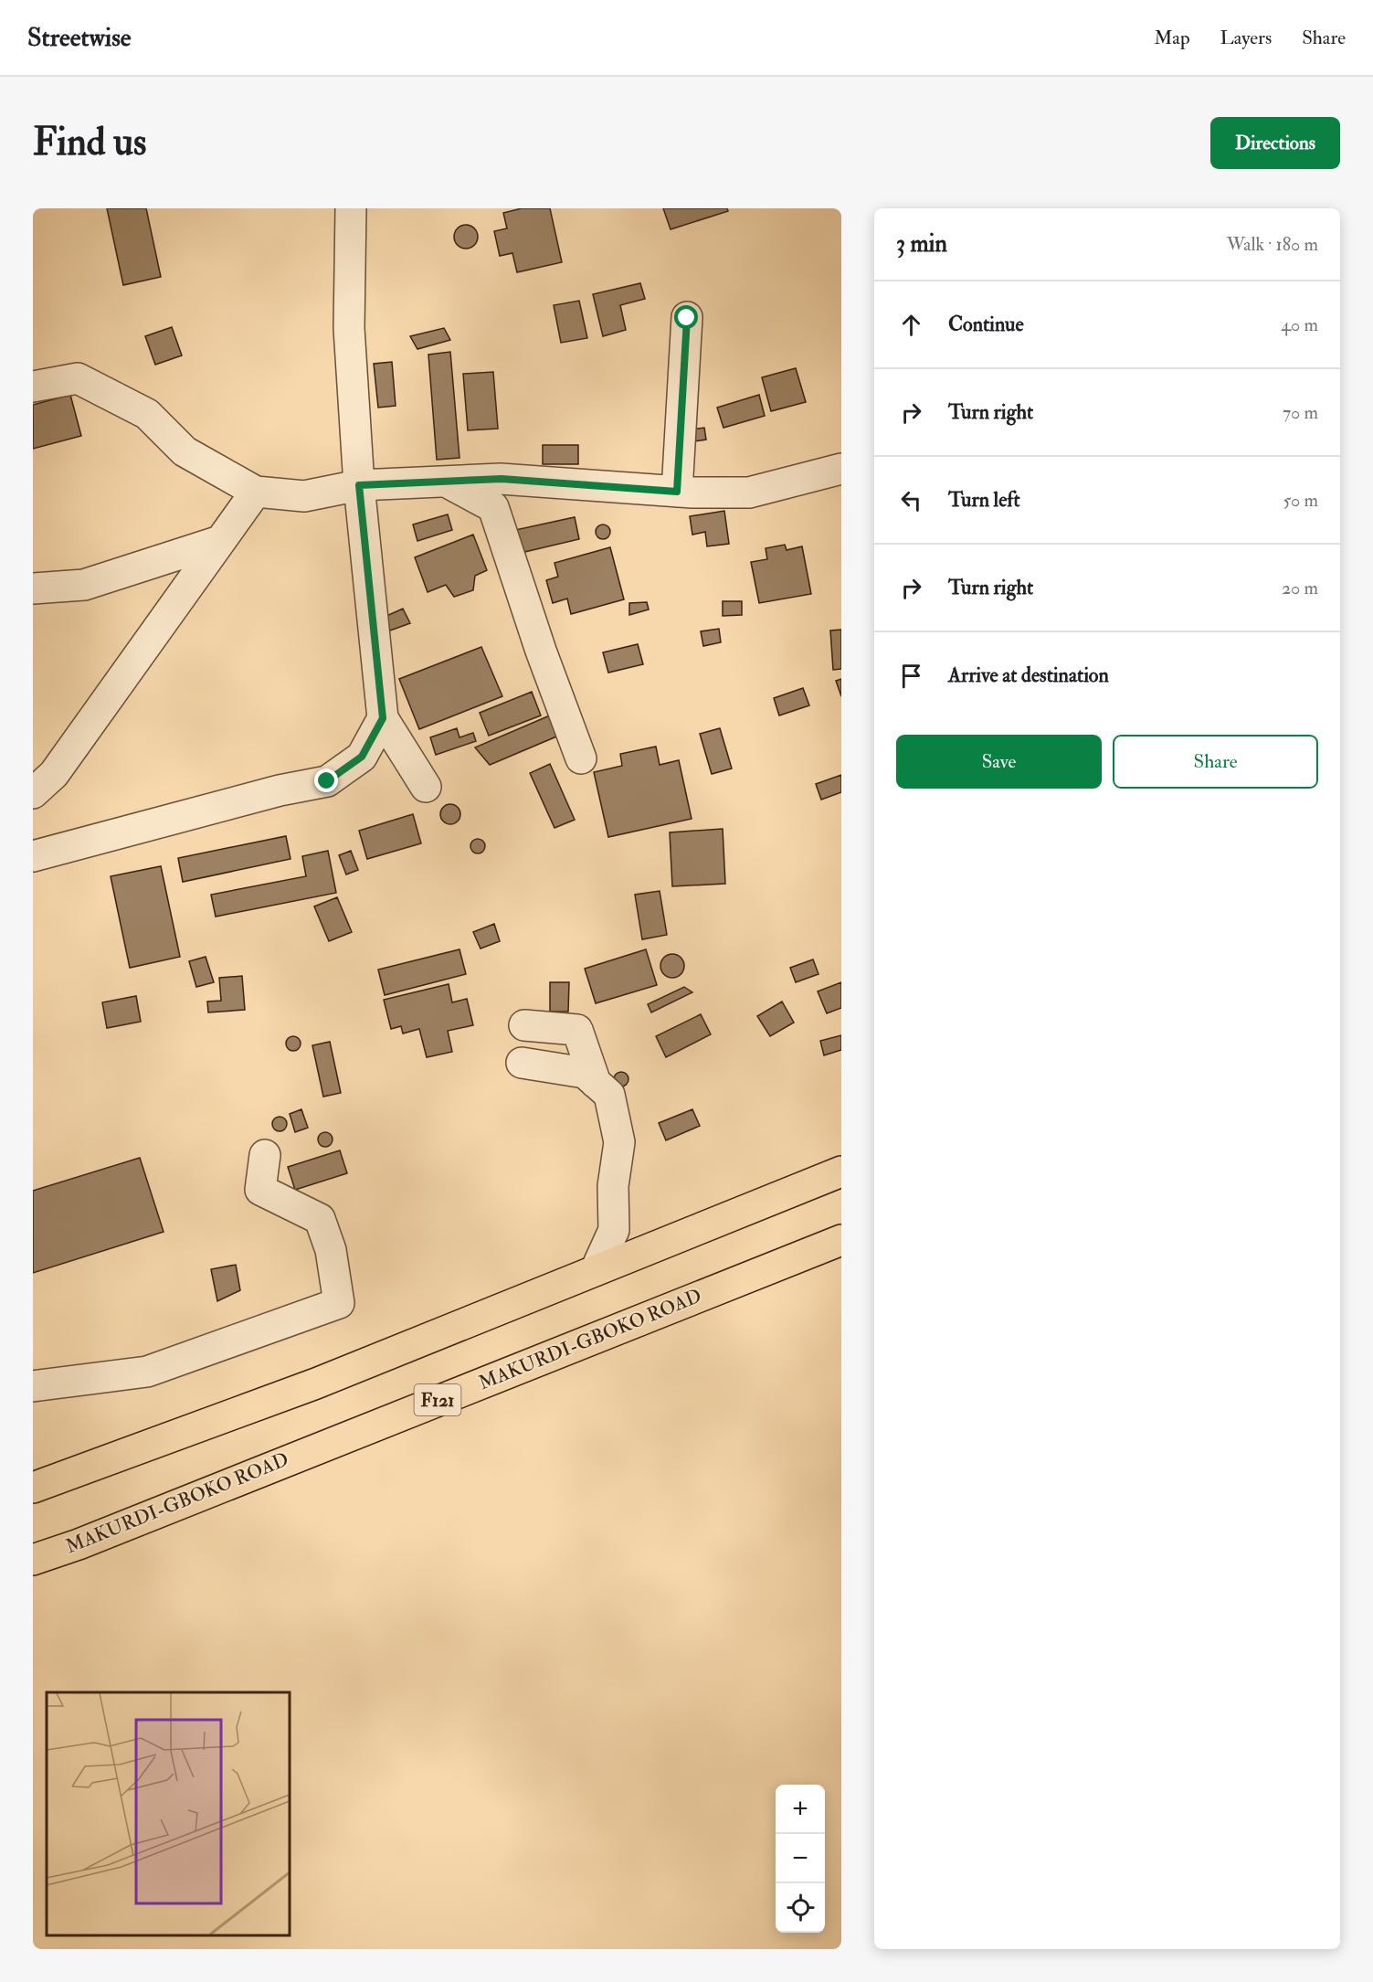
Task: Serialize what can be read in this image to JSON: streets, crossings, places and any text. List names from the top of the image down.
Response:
{
  "streets": {
    "main road": ["MAKURDI-GBOKO ROAD", "F121"]
  },
  "page": {
    "header": "Streetwise",
    "nav": ["Map", "Layers", "Share"],
    "buttons": [
      "Directions",
      ["Save", "Share"]
    ],
    "title": "Find us",
    "heading": ["3 min", "Walk · 180 m"],
    "list": [
      ["Continue", "40 m"],
      ["Turn right", "70 m"],
      ["Turn left", "50 m"],
      ["Turn right", "20 m"],
      "Arrive at destination"
    ],
    "map_buttons": ["+", "−"]
  }
}
